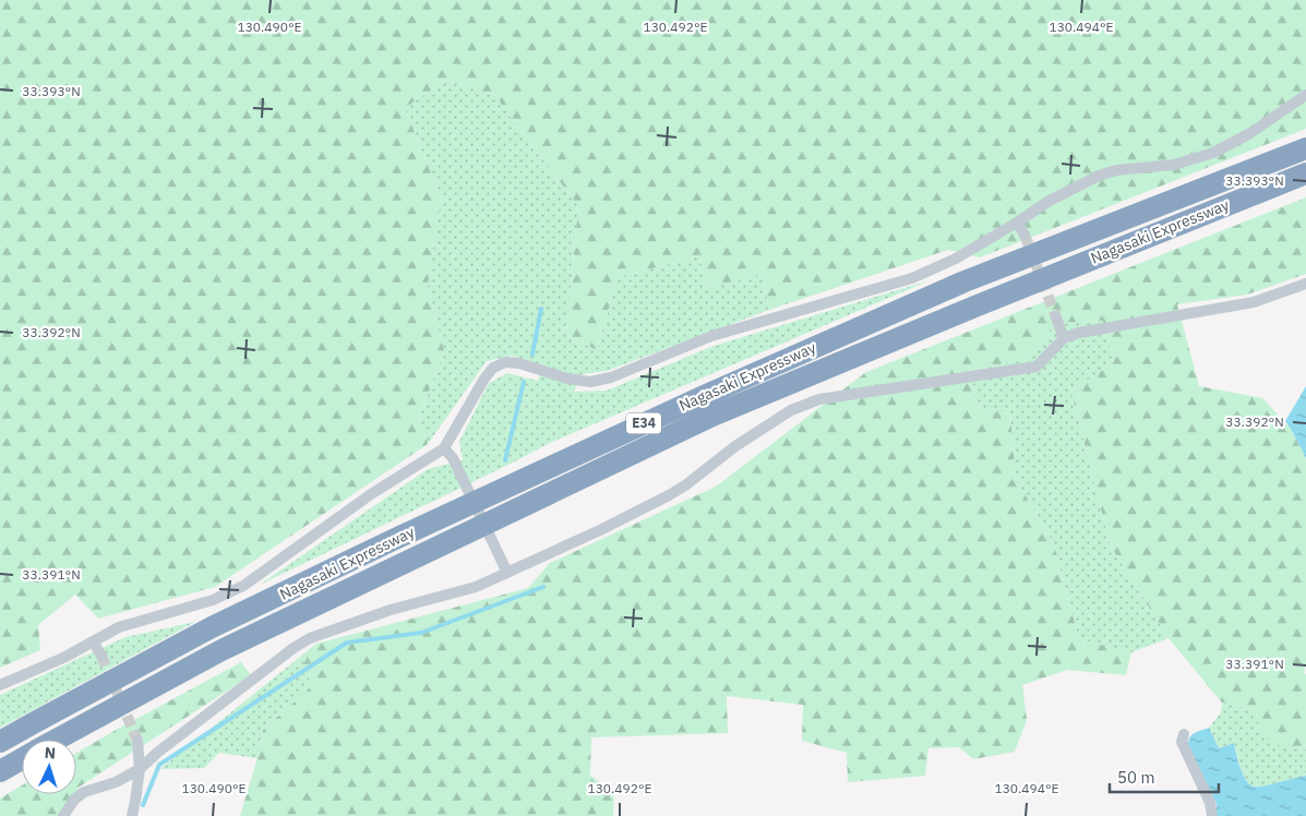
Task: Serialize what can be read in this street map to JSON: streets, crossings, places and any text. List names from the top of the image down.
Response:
{
  "streets": {
    "highway": ["Nagasaki Expressway", "E34"]
  },
  "scale_bar": "50 m",
  "north": "top",
  "coordinates": [
    "130.490°E",
    "130.492°E",
    "130.494°E",
    "33.393°N",
    "33.392°N",
    "33.391°N"
  ]
}
